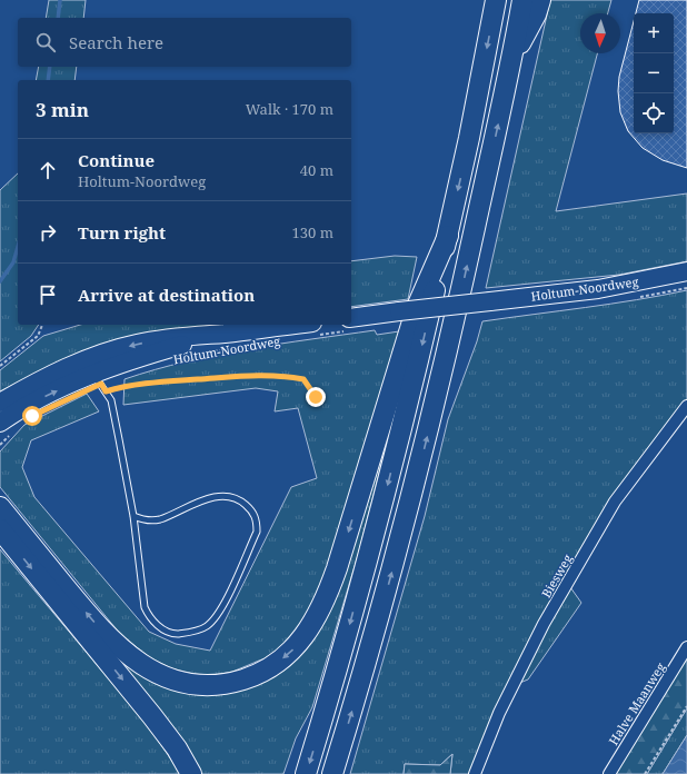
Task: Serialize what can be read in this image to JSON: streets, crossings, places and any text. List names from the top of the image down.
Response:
{
  "streets": {
    "main road": ["Holtum-Noordweg"],
    "street": ["Biesweg", "Halve Maanweg"]
  },
  "north": "bottom",
  "page": {
    "map_buttons": ["+", "−"],
    "search": "Search here",
    "heading": ["3 min", "Walk · 170 m"],
    "list": [
      ["Continue", "Holtum-Noordweg", "40 m"],
      ["Turn right", "130 m"],
      "Arrive at destination"
    ]
  }
}
